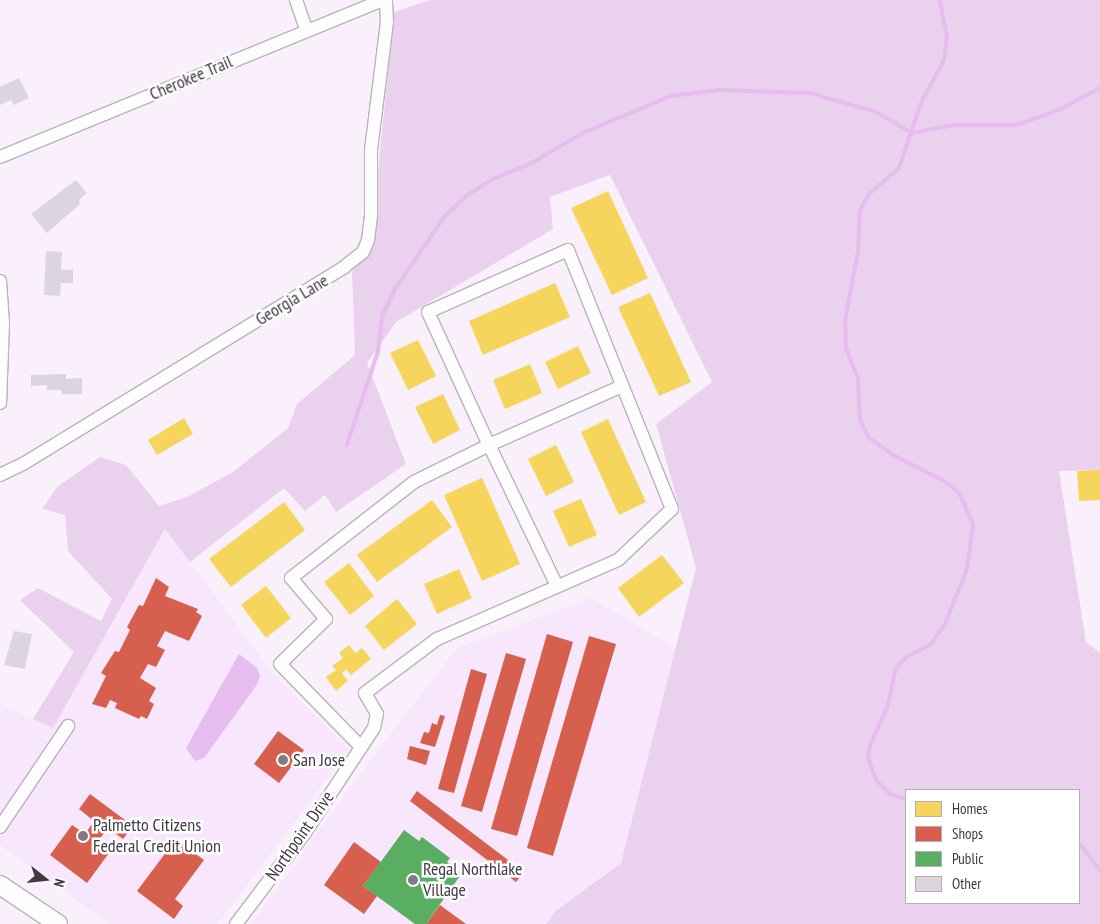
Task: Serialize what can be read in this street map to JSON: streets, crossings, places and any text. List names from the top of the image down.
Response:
{
  "streets": {
    "street": ["Cherokee Trail", "Georgia Lane", "Northpoint Drive"]
  },
  "places": ["San Jose", "Palmetto Citizens Federal Credit Union", "Regal Northlake Village"],
  "legend": [
    "Homes",
    "Shops",
    "Public",
    "Other"
  ],
  "north": "right"
}
